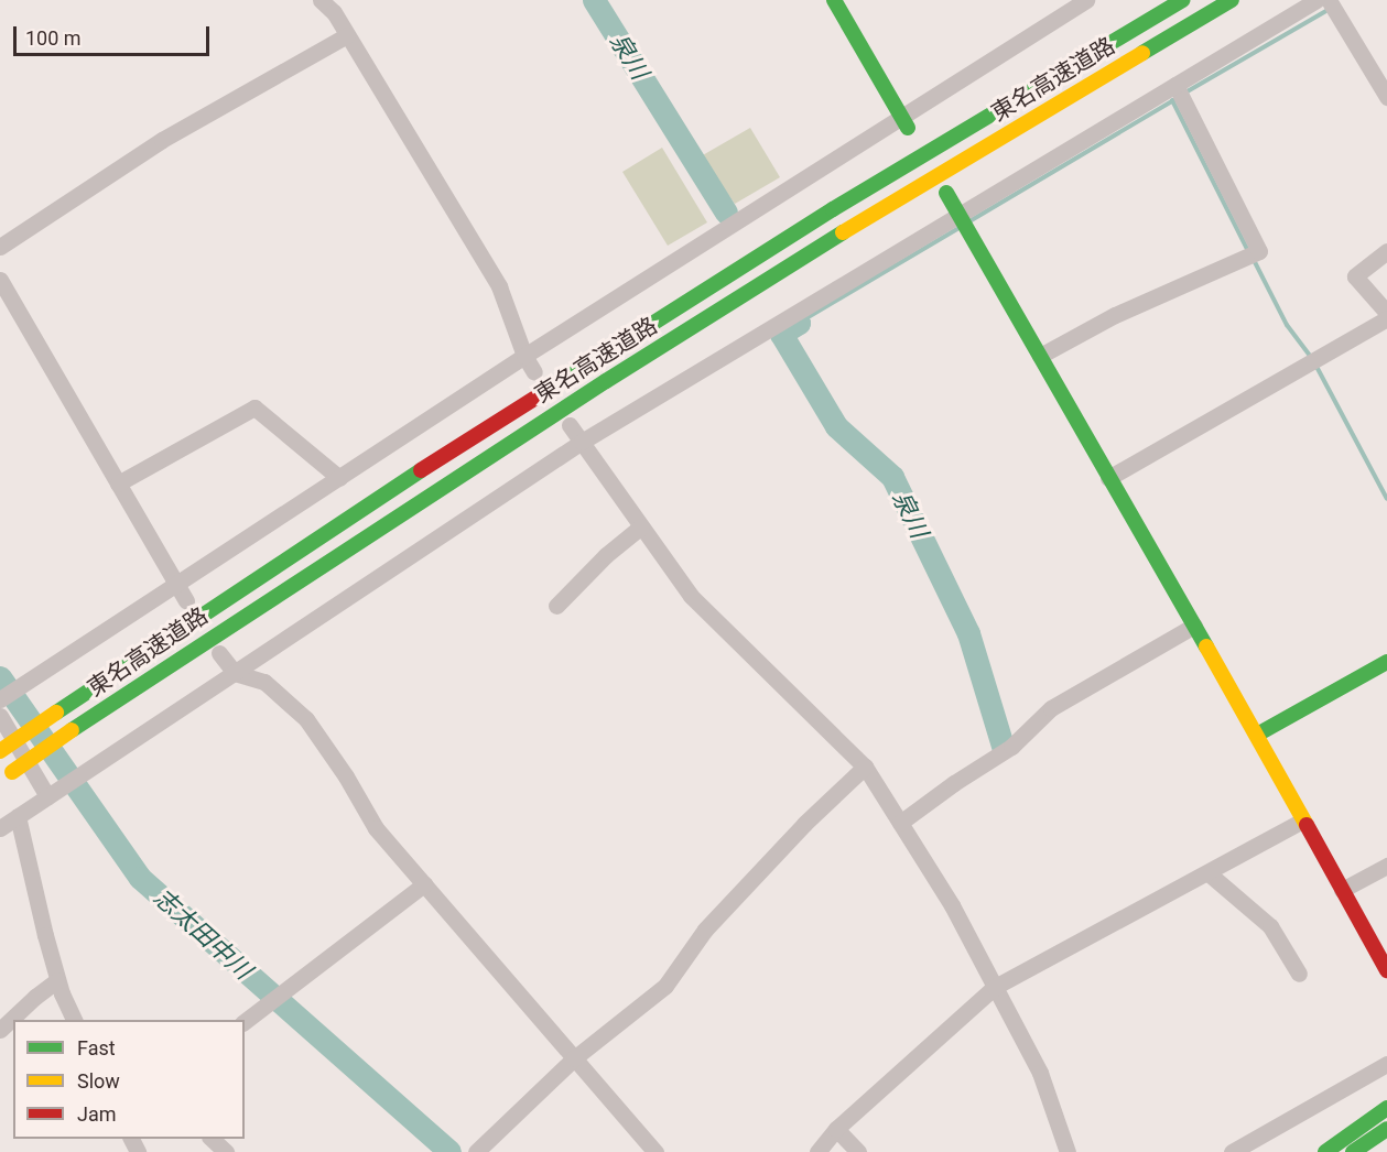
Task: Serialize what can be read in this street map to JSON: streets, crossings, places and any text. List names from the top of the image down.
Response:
{
  "streets": {
    "main road": ["東名高速道路"]
  },
  "water": ["泉川", "志太田中川"],
  "legend": ["Fast", "Slow", "Jam"],
  "scale_bar": "100 m"
}
